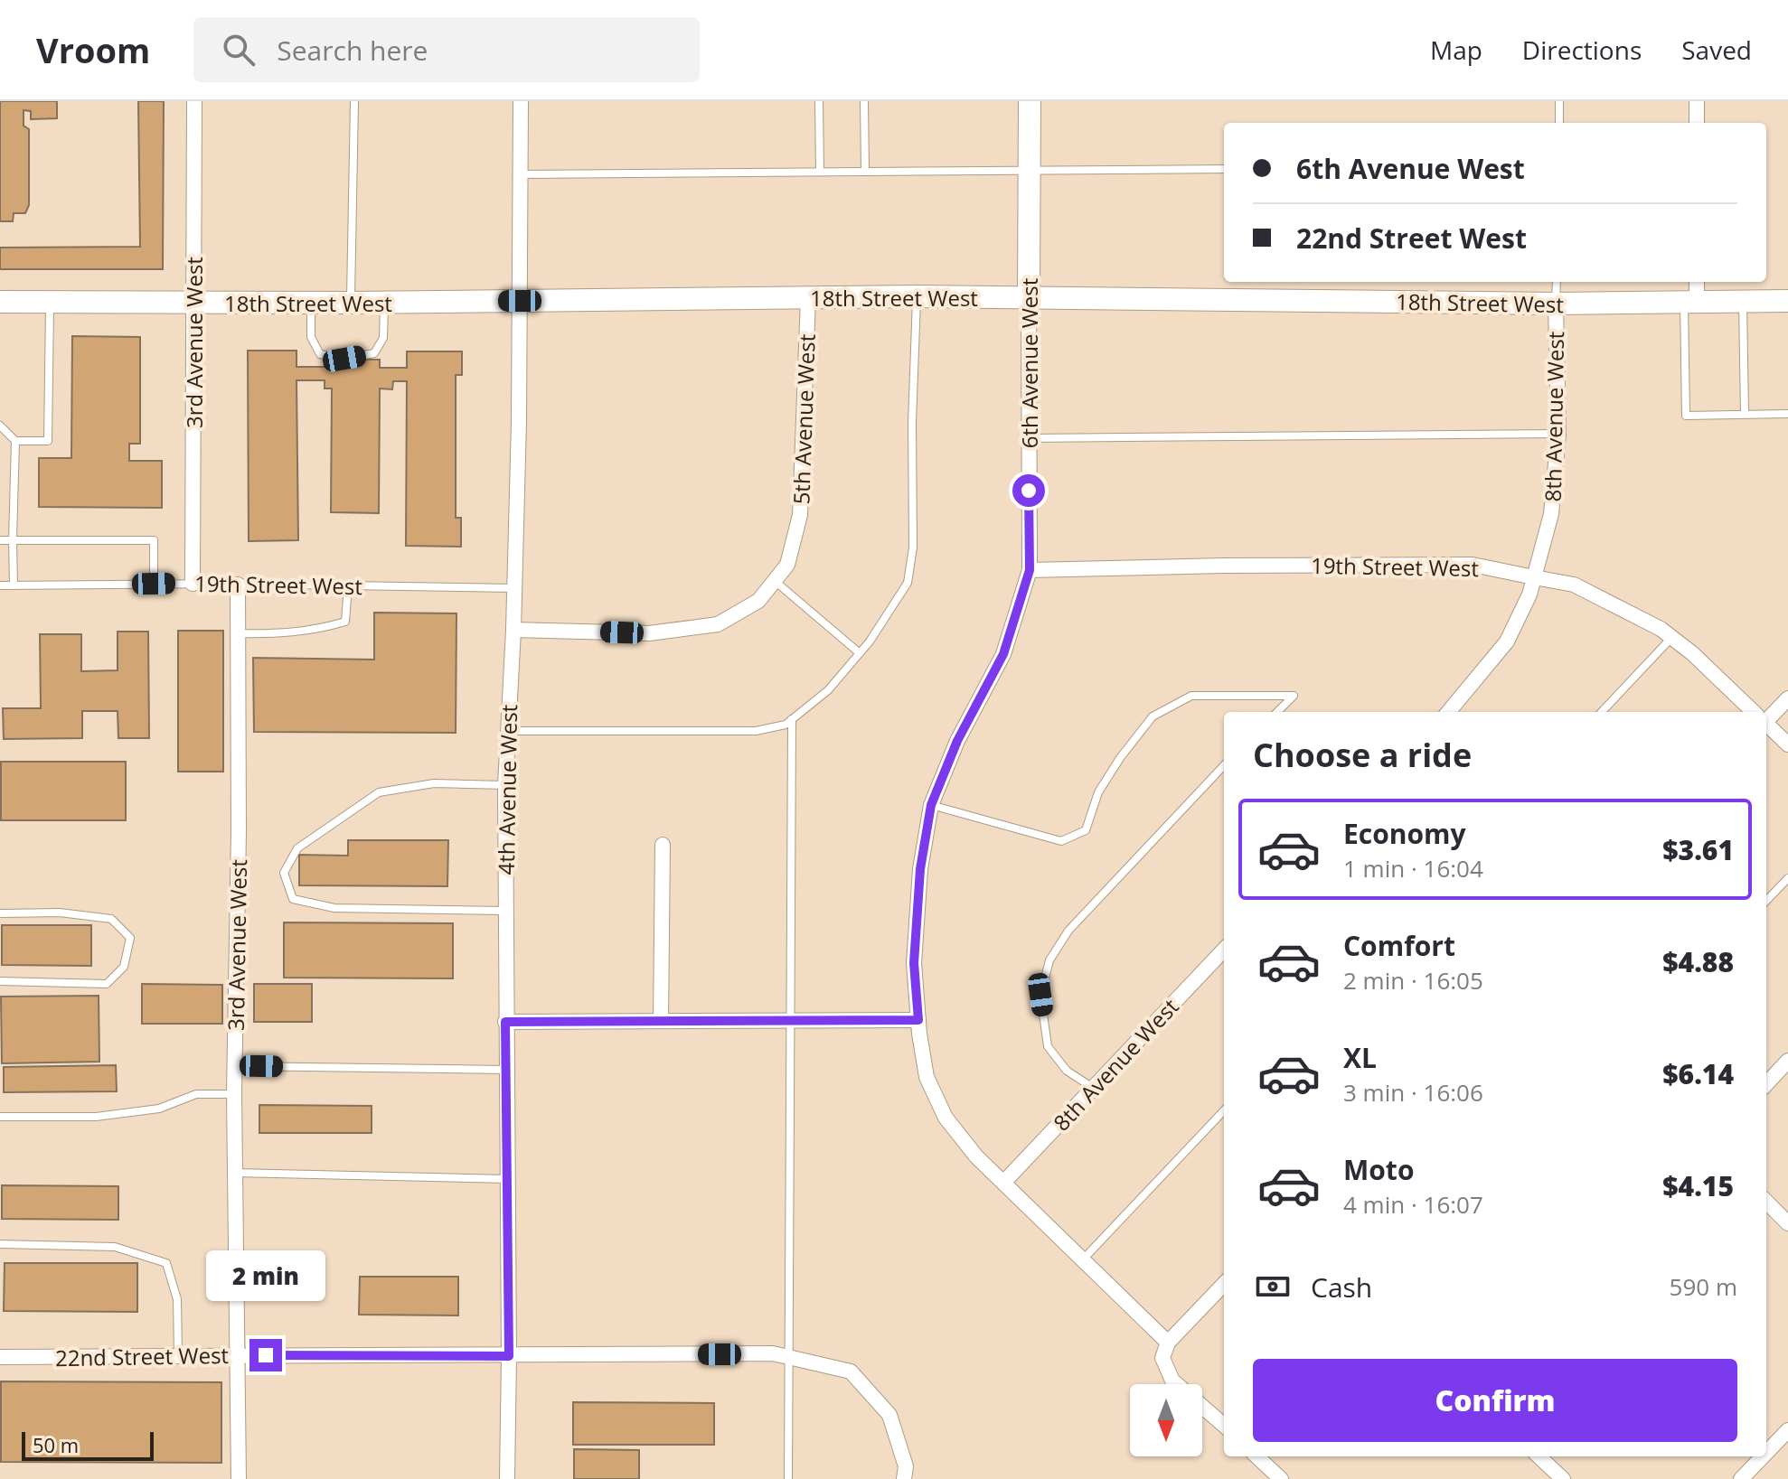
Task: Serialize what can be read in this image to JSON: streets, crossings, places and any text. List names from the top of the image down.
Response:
{
  "streets": {
    "street": [
      "18th Street West",
      "3rd Avenue West",
      "6th Avenue West",
      "8th Avenue West",
      "5th Avenue West",
      "19th Street West",
      "4th Avenue West",
      "22nd Street West"
    ]
  },
  "crossings": [
    ["18th Street West", "3rd Avenue West"],
    ["18th Street West", "6th Avenue West"],
    ["18th Street West", "8th Avenue West"],
    ["18th Street West", "5th Avenue West"],
    ["18th Street West", "4th Avenue West"],
    ["3rd Avenue West", "19th Street West"],
    ["3rd Avenue West", "22nd Street West"],
    ["6th Avenue West", "8th Avenue West"],
    ["6th Avenue West", "19th Street West"],
    ["8th Avenue West", "19th Street West"],
    ["19th Street West", "4th Avenue West"],
    ["4th Avenue West", "22nd Street West"]
  ],
  "scale_bar": "50 m",
  "north": "bottom",
  "page": {
    "header": "Vroom",
    "search": "Search here",
    "nav": ["Map", "Directions", "Saved"],
    "banner": ["6th Avenue West", "22nd Street West"],
    "heading": "Choose a ride",
    "list": [
      {
        "name": "Economy",
        "note": "1 min · 16:04",
        "value": "$3.61"
      },
      {
        "name": "Comfort",
        "note": "2 min · 16:05",
        "value": "$4.88"
      },
      {
        "name": "XL",
        "note": "3 min · 16:06",
        "value": "$6.14"
      },
      {
        "name": "Moto",
        "note": "4 min · 16:07",
        "value": "$4.15"
      }
    ],
    "pay": ["Cash", "590 m"],
    "bubble": "2 min",
    "buttons": "Confirm",
    "scale": "50 m"
  }
}
